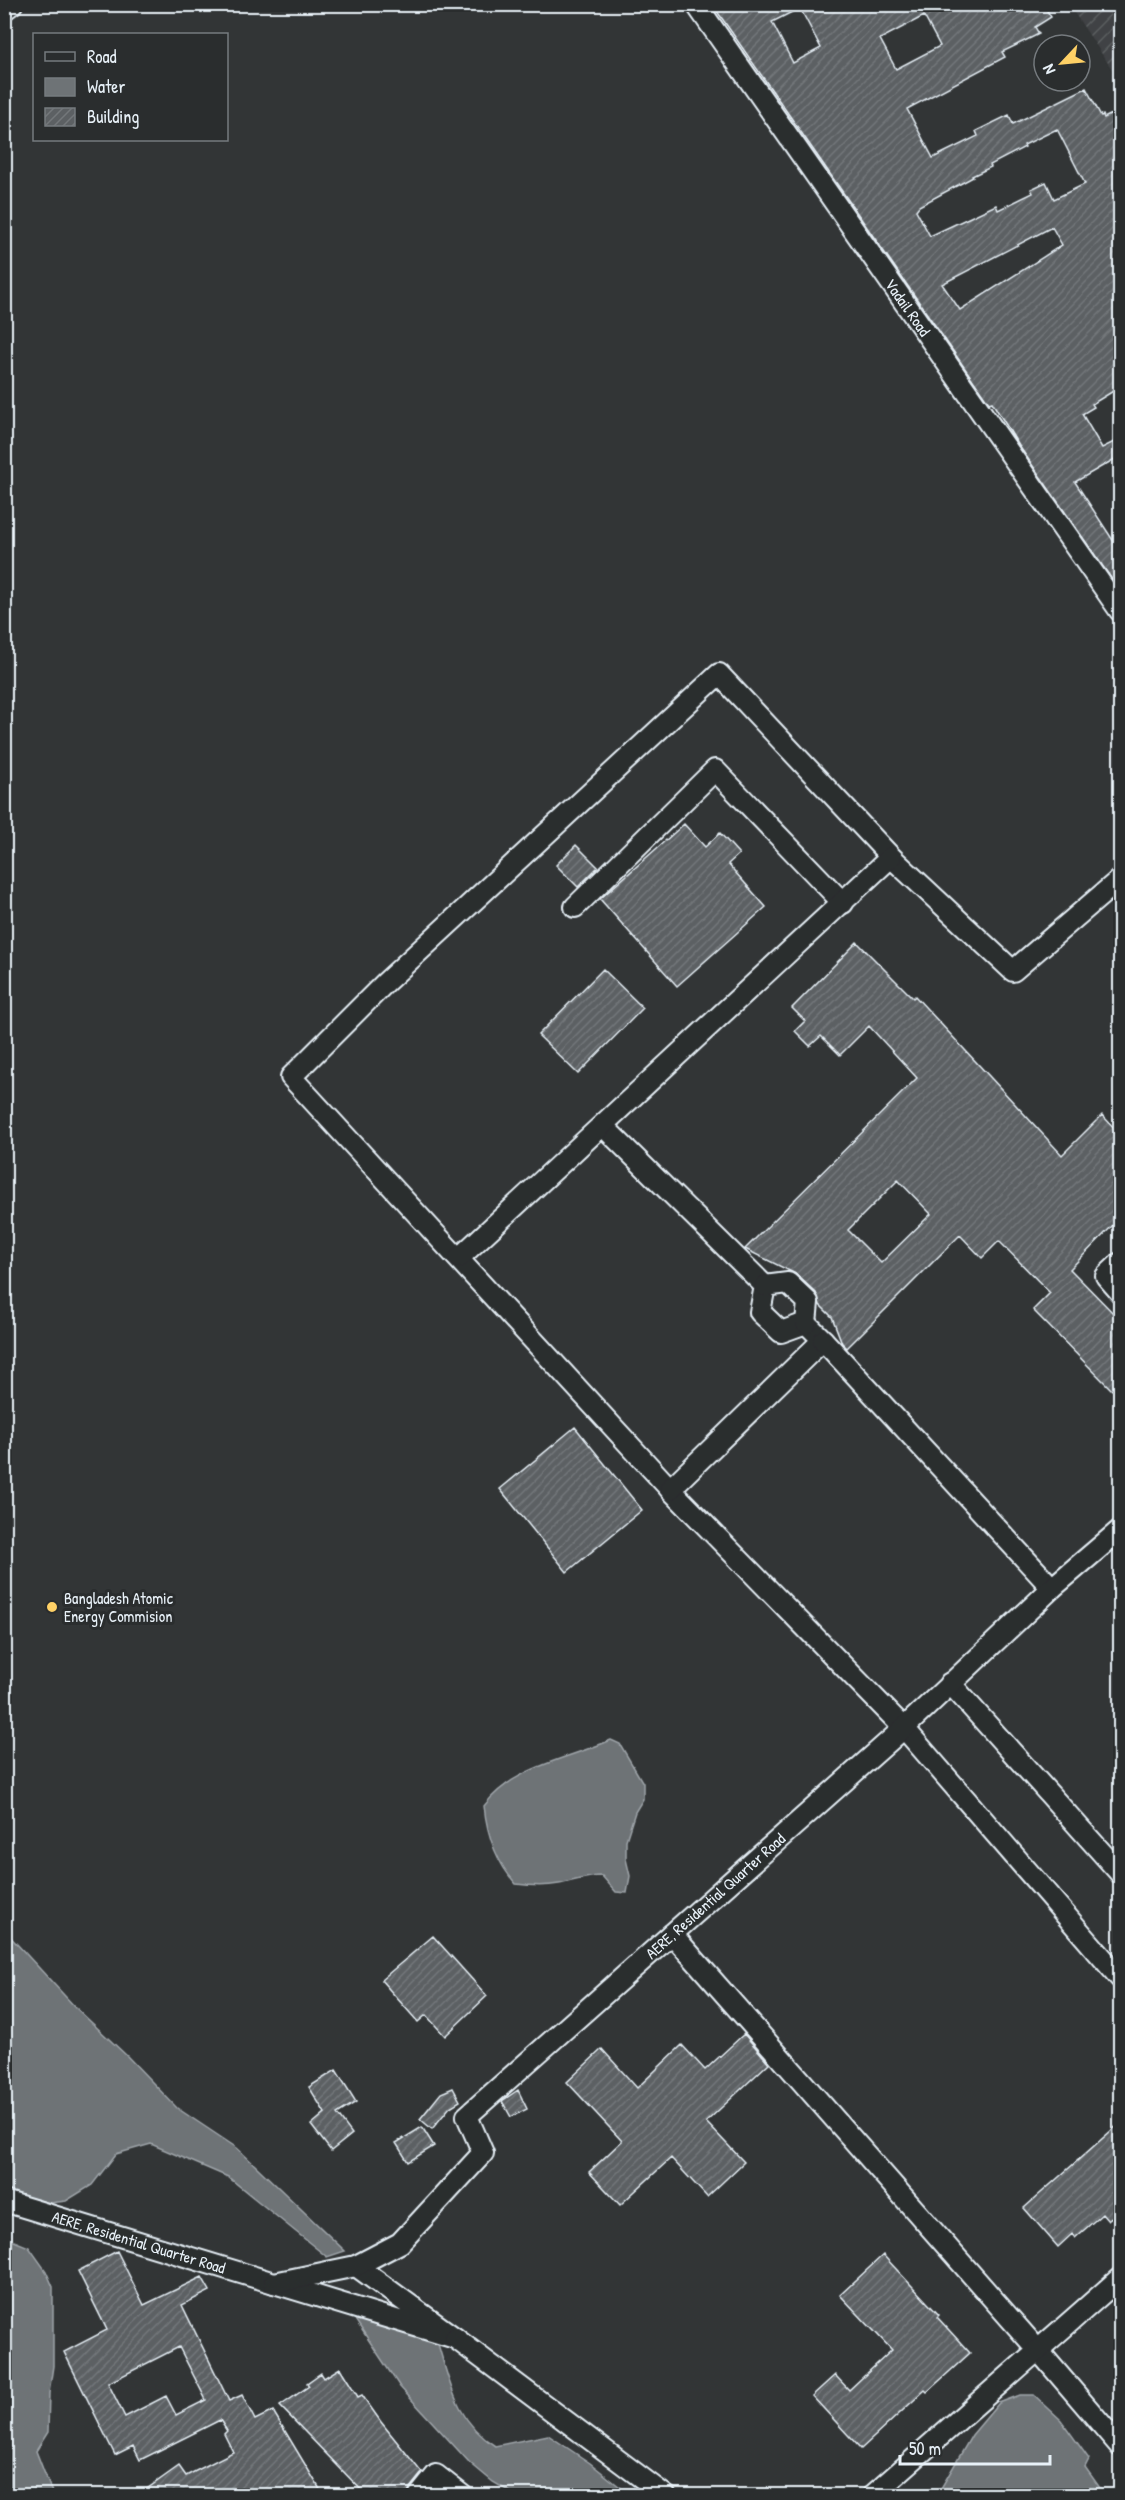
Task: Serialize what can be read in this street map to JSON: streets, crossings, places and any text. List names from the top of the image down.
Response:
{
  "streets": {
    "street": ["Vadail Road", "AERE, Residential Quarter Road"]
  },
  "places": ["Bangladesh Atomic Energy Commision"],
  "legend": ["Road", "Water", "Building"],
  "scale_bar": "50 m",
  "north": "bottom left"
}
